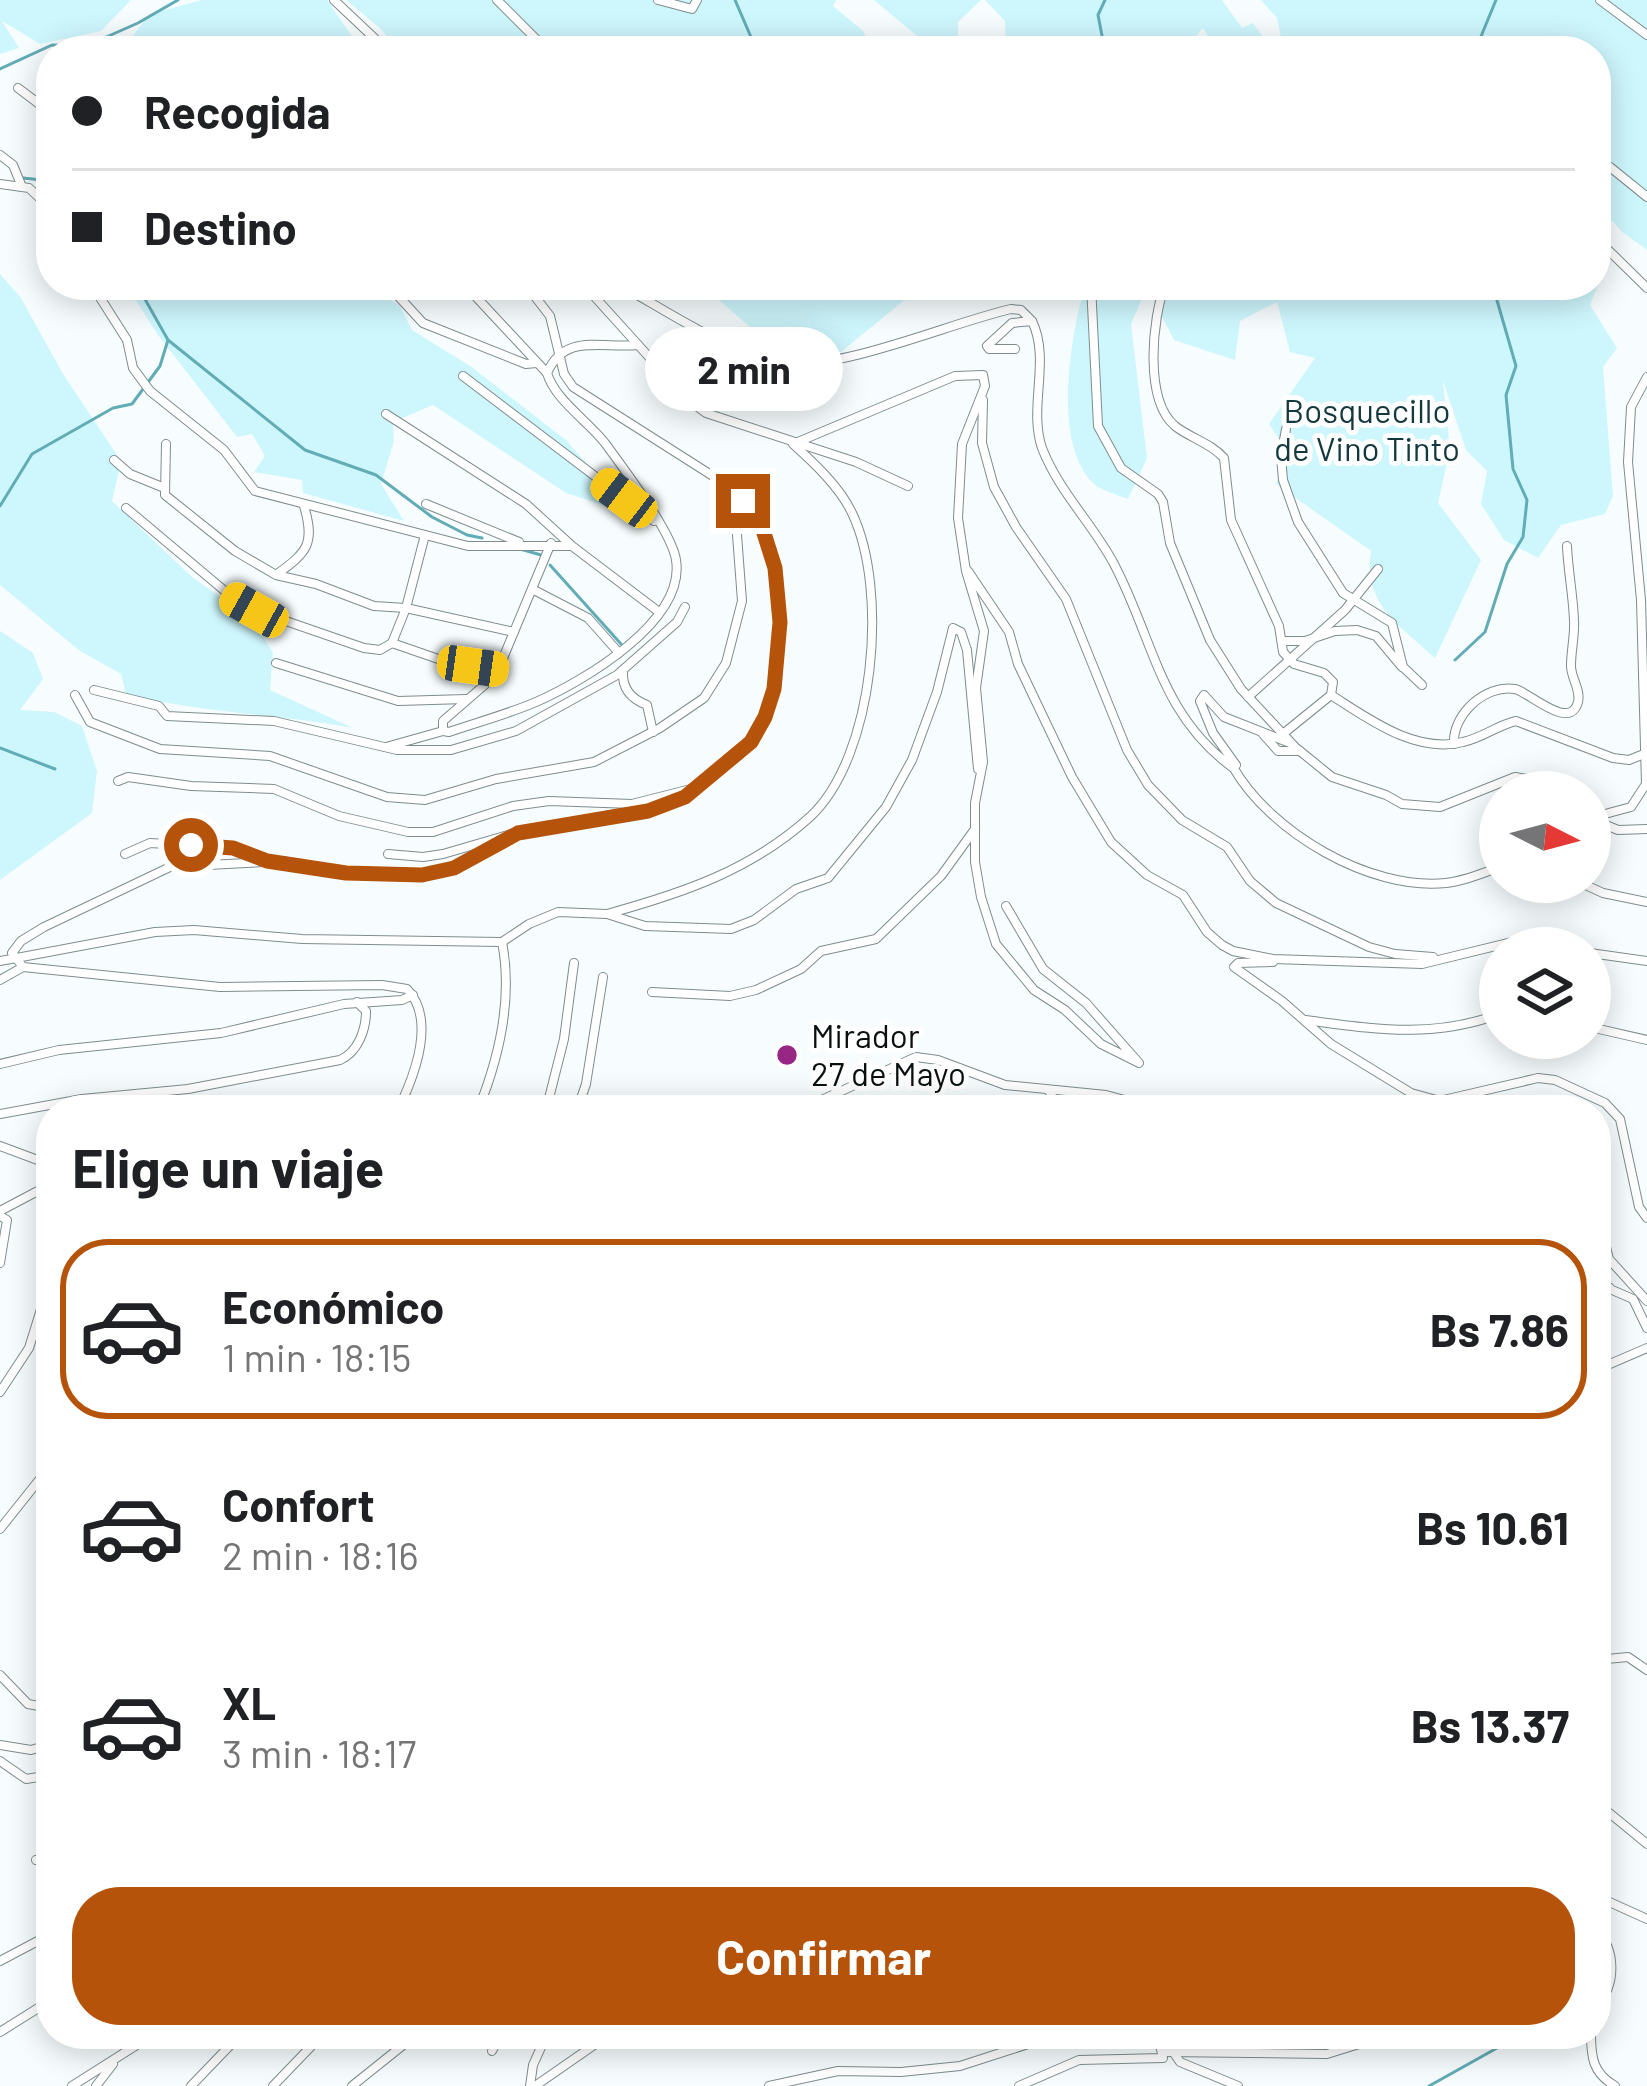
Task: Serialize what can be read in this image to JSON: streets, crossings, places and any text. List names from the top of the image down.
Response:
{
  "parks": ["Bosquecillo de Vino Tinto"],
  "places": ["Mirador 27 de Mayo"],
  "north": "right",
  "page": {
    "banner": ["Recogida", "Destino"],
    "bubble": "2 min",
    "heading": "Elige un viaje",
    "list": [
      {
        "name": "Económico",
        "note": "1 min · 18:15",
        "value": "Bs 7.86"
      },
      {
        "name": "Confort",
        "note": "2 min · 18:16",
        "value": "Bs 10.61"
      },
      {
        "name": "XL",
        "note": "3 min · 18:17",
        "value": "Bs 13.37"
      }
    ],
    "buttons": "Confirmar"
  }
}
